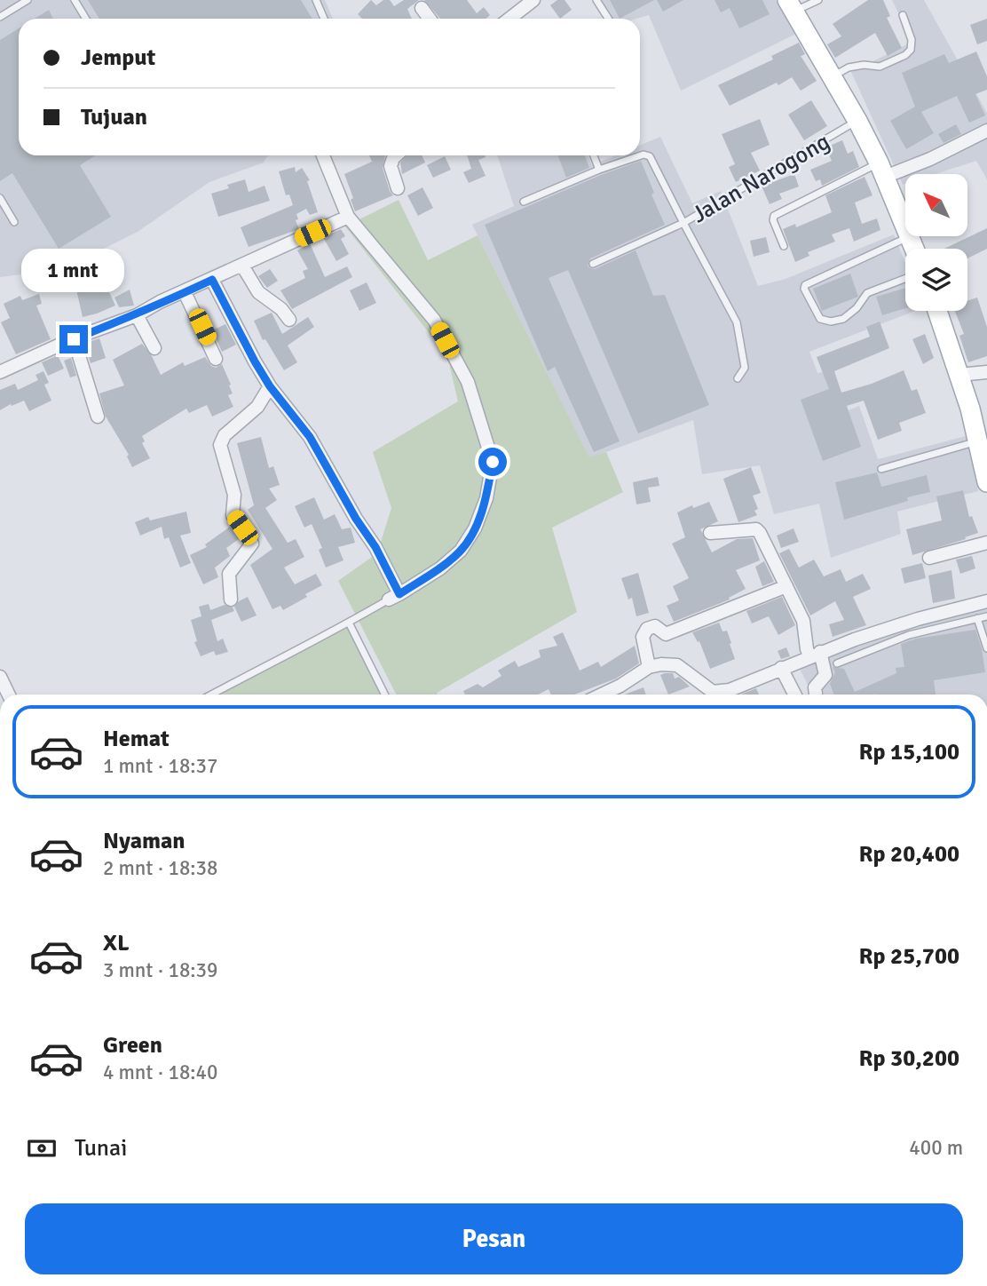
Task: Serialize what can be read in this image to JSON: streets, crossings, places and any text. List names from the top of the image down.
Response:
{
  "streets": {
    "lane": ["Jalan Narogong"]
  },
  "north": "top left",
  "page": {
    "banner": ["Jemput", "Tujuan"],
    "bubble": "1 mnt",
    "list": [
      {
        "name": "Hemat",
        "note": "1 mnt · 18:37",
        "value": "Rp 15,100"
      },
      {
        "name": "Nyaman",
        "note": "2 mnt · 18:38",
        "value": "Rp 20,400"
      },
      {
        "name": "XL",
        "note": "3 mnt · 18:39",
        "value": "Rp 25,700"
      },
      {
        "name": "Green",
        "note": "4 mnt · 18:40",
        "value": "Rp 30,200"
      }
    ],
    "pay": ["Tunai", "400 m"],
    "buttons": "Pesan"
  }
}
